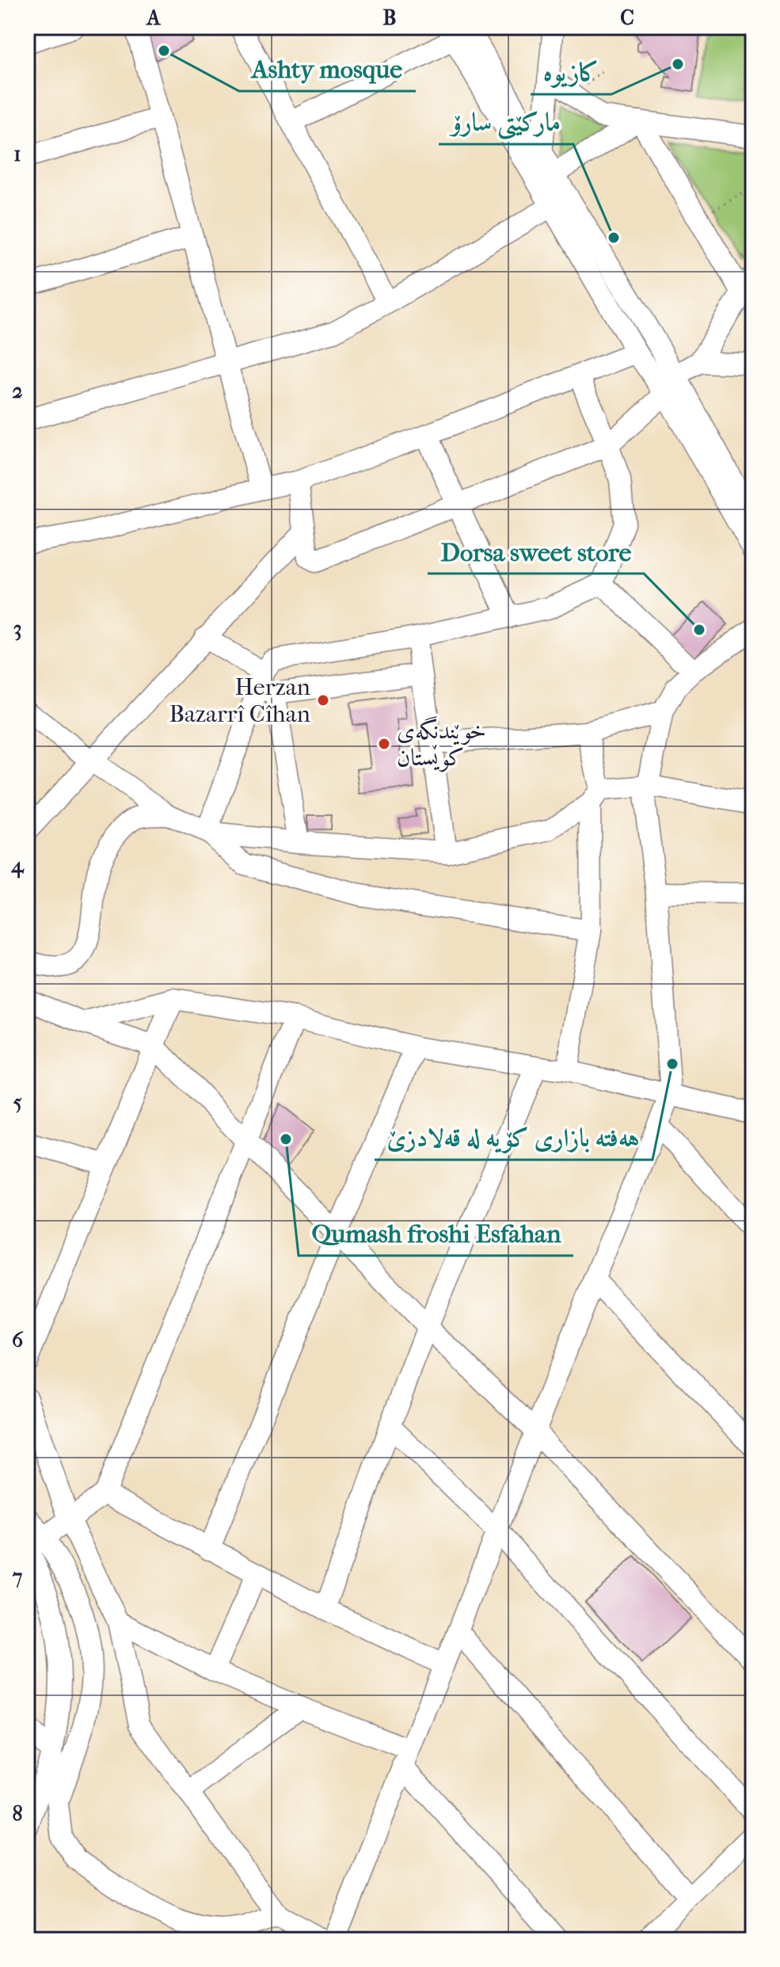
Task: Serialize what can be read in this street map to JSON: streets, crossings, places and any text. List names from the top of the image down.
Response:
{
  "places": [
    "Ashty mosque",
    "کازیوه",
    "مارکێتی سارۆ",
    "Dorsa sweet store",
    "Herzan Bazarrî Cîhan",
    "خوێندنگەی کوێستان",
    "هەفتە بازاری کۆیە لە قەلادزێ",
    "Qumash froshi Esfahan"
  ],
  "grid": {
    "columns": ["A", "B", "C"],
    "rows": [
      "1",
      "2",
      "3",
      "4",
      "5",
      "6",
      "7",
      "8"
    ]
  }
}
